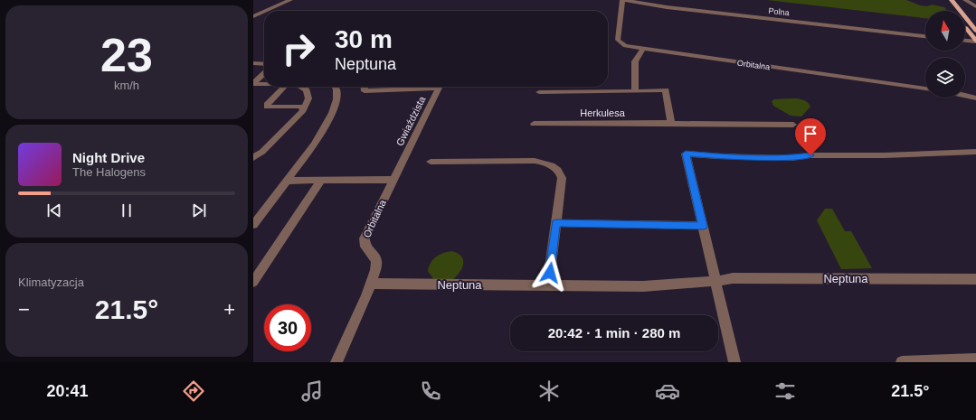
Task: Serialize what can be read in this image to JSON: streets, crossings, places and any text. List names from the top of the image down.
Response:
{
  "streets": {
    "street": [
      "Polna",
      "Orbitalna",
      "Herkulesa",
      "Gwiaździsta",
      "Neptuna"
    ]
  },
  "crossings": [
    ["Polna", "Orbitalna"],
    ["Orbitalna", "Gwiaździsta"],
    ["Orbitalna", "Neptuna"]
  ],
  "north": "top",
  "page": {
    "tile": [
      ["23", "km/h"],
      "Klimatyzacja"
    ],
    "turn": ["30 m", "Neptuna"],
    "song": ["Night Drive", "The Halogens"],
    "heat": ["−", "21.5°", "+"],
    "limit": "30",
    "trip": "20:42 · 1 min · 280 m",
    "tabs": ["20:41", "21.5°"]
  }
}
